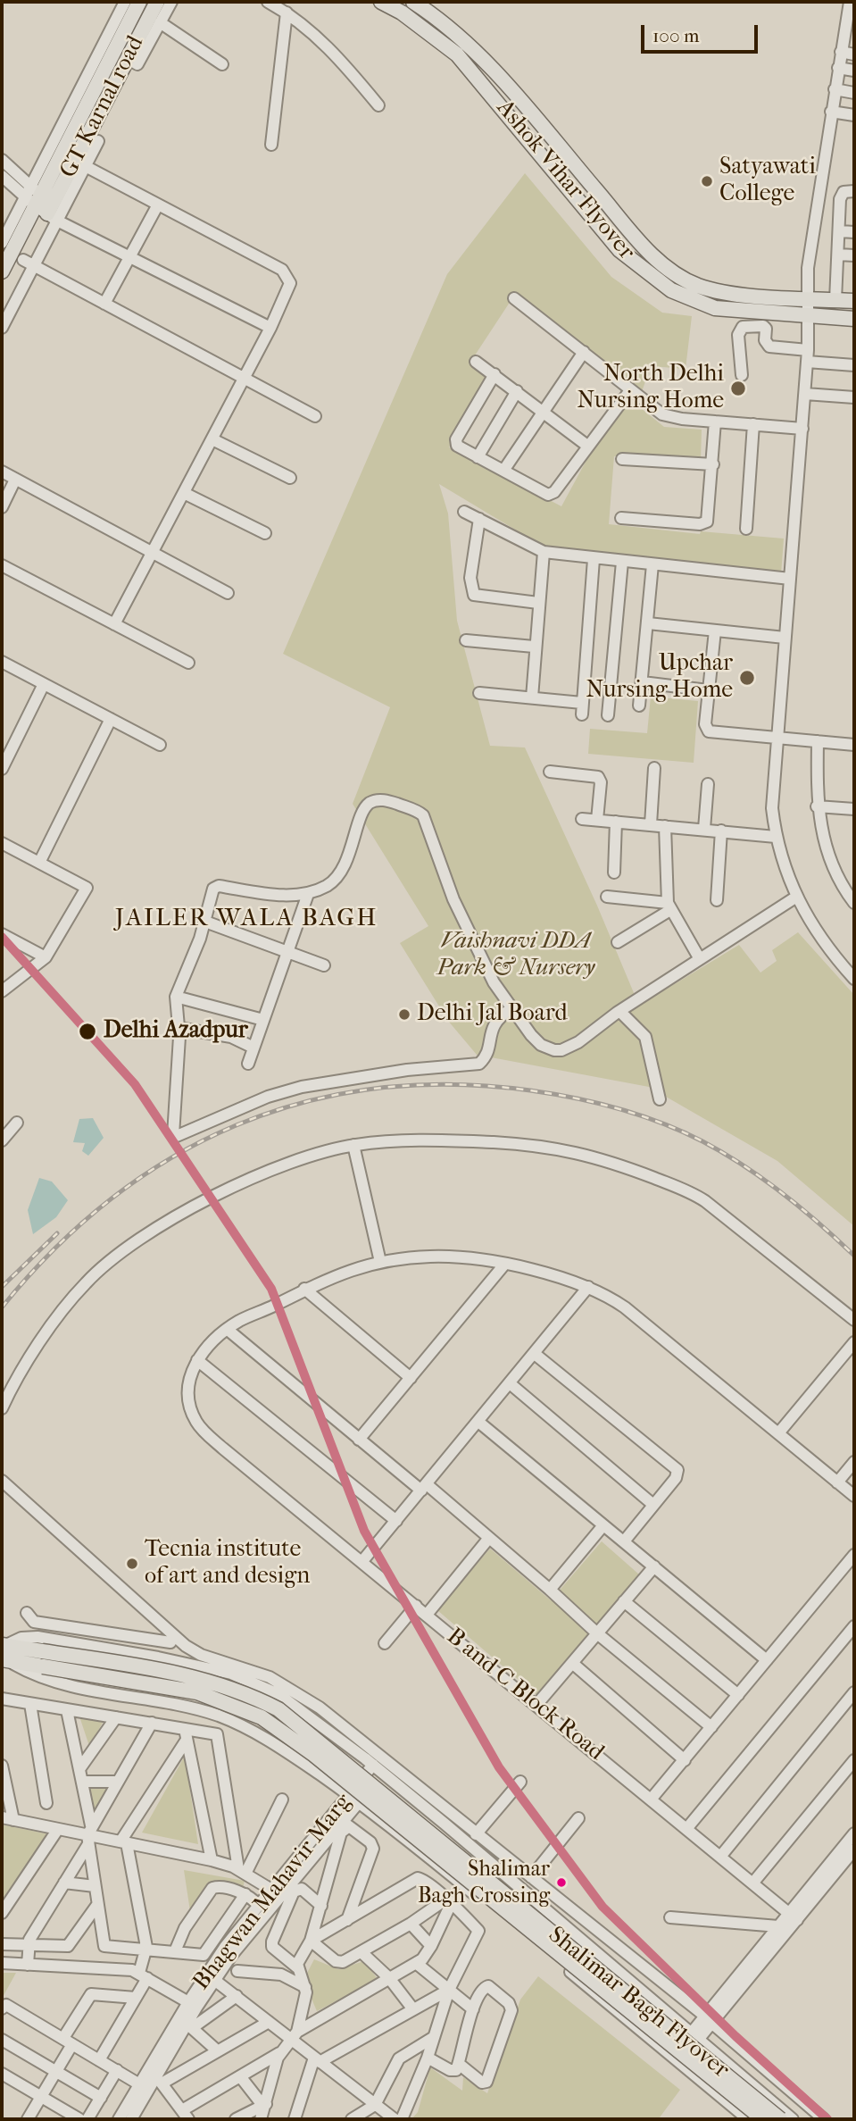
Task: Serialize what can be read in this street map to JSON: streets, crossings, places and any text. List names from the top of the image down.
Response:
{
  "streets": {
    "main road": ["GT Karnal road", "Ashok Vihar Flyover", "Shalimar Bagh Flyover"],
    "street": ["B and C Block Road", "Bhagwan Mahavir Marg"]
  },
  "districts": ["JAILER WALA BAGH"],
  "parks": ["Vaishnavi DDA Park & Nursery"],
  "places": [
    "Satyawati College",
    "North Delhi Nursing Home",
    "Upchar Nursing Home",
    "Delhi Jal Board",
    "Delhi Azadpur",
    "Tecnia institute of art and design",
    "Shalimar Bagh Crossing"
  ],
  "scale_bar": "100 m"
}
